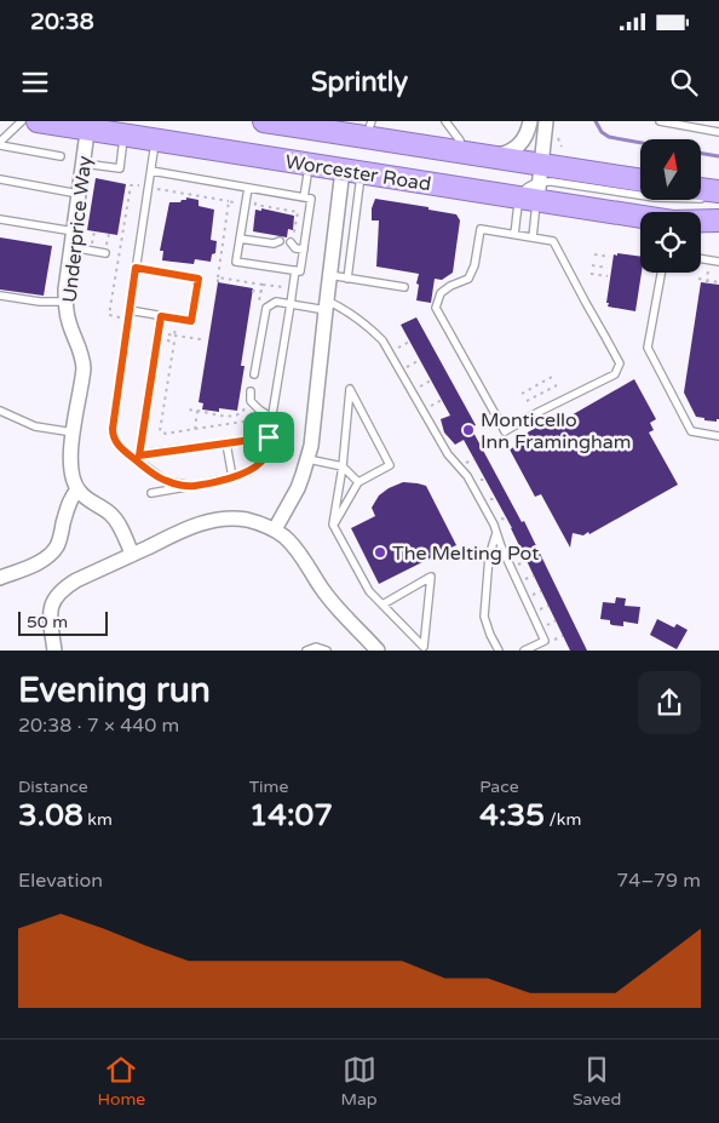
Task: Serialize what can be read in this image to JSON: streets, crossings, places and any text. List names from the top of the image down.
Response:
{
  "streets": {
    "highway": ["Worcester Road"],
    "street": ["Underprice Way"]
  },
  "crossings": [
    ["Worcester Road", "Underprice Way"]
  ],
  "places": ["Monticello Inn Framingham", "The Melting Pot"],
  "scale_bar": "50 m",
  "north": "top",
  "page": {
    "status": "20:38",
    "header": "Sprintly",
    "scale": "50 m",
    "heading": ["Evening run", "20:38 · 7 × 440 m"],
    "stats": [
      ["Distance", "3.08 km"],
      ["Time", "14:07"],
      ["Pace", "4:35 /km"]
    ],
    "chart": ["Elevation", "74–79 m"],
    "tabs": ["Home", "Map", "Saved"]
  }
}
